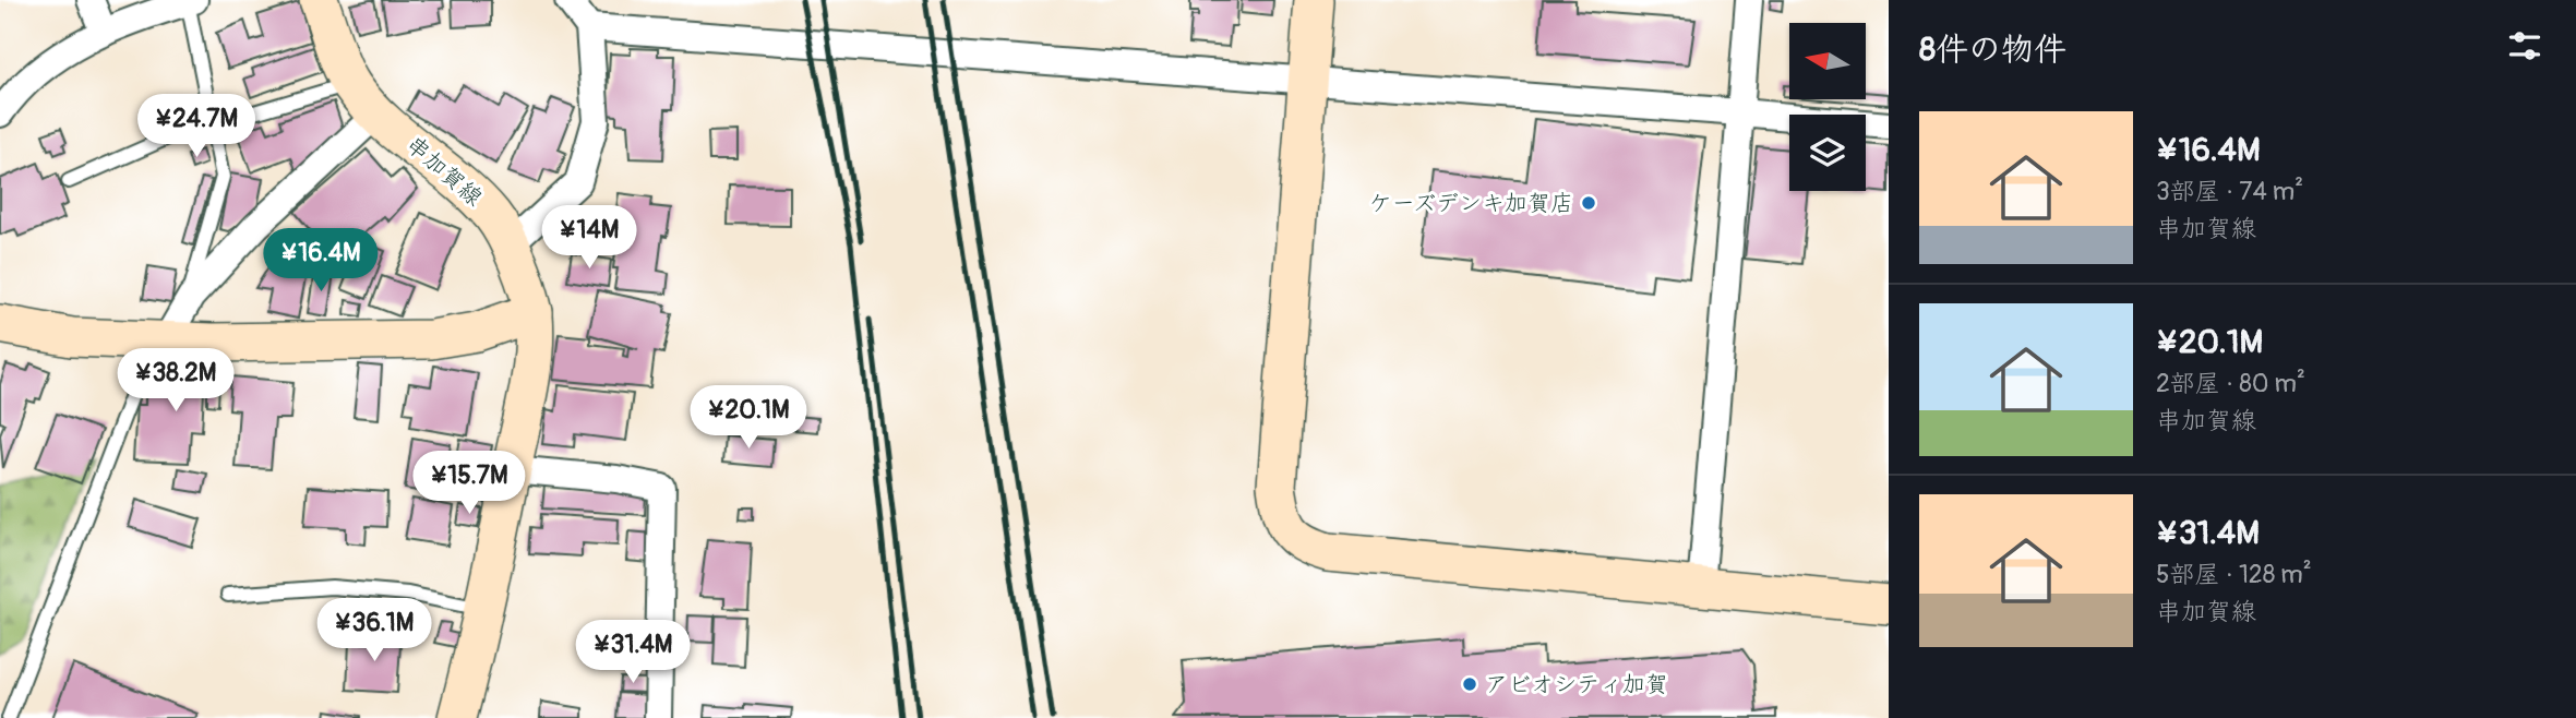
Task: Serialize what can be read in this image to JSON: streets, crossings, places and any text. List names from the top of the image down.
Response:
{
  "streets": {
    "street": ["串加賀線"]
  },
  "places": ["ケーズデンキ加賀店", "アビオシティ加賀"],
  "north": "left",
  "page": {
    "heading": "8件の物件",
    "list": [
      {
        "name": "¥16.4M",
        "note": "3部屋 · 74 m² · 串加賀線"
      },
      {
        "name": "¥20.1M",
        "note": "2部屋 · 80 m² · 串加賀線"
      },
      {
        "name": "¥31.4M",
        "note": "5部屋 · 128 m² · 串加賀線"
      }
    ],
    "price": [
      "¥24.7M",
      "¥14M",
      "¥16.4M",
      "¥38.2M",
      "¥20.1M",
      "¥15.7M",
      "¥36.1M",
      "¥31.4M"
    ]
  }
}
